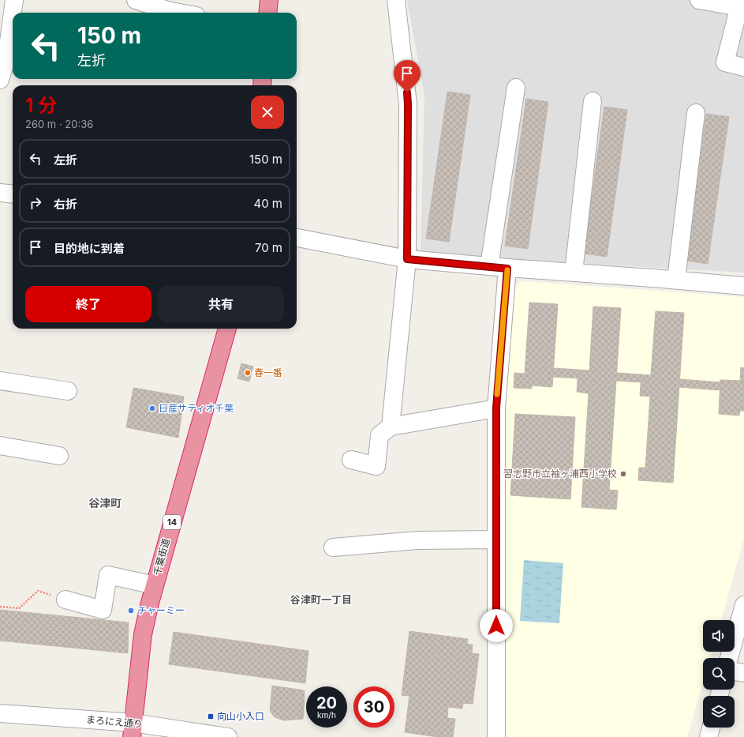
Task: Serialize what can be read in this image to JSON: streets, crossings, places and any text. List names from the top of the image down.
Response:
{
  "streets": {
    "highway": ["14", "千葉街道"],
    "street": ["まろにえ通り"]
  },
  "crossings": [
    ["千葉街道", "まろにえ通り"]
  ],
  "districts": ["谷津町", "谷津町一丁目"],
  "places": {
    "other": [
      "春一番",
      "日産サティオ千葉",
      "習志野市立袖ヶ浦西小学校",
      "チャーミー"
    ],
    "transit": ["向山小入口"]
  },
  "page": {
    "turn": ["150 m", "左折"],
    "heading": ["1 分", "260 m · 20:36"],
    "list": [
      {
        "name": "左折",
        "value": "150 m"
      },
      {
        "name": "右折",
        "value": "40 m"
      },
      {
        "name": "目的地に到着",
        "value": "70 m"
      }
    ],
    "buttons": ["終了", "共有"],
    "speed": "20 km/h",
    "limit": "30"
  }
}
